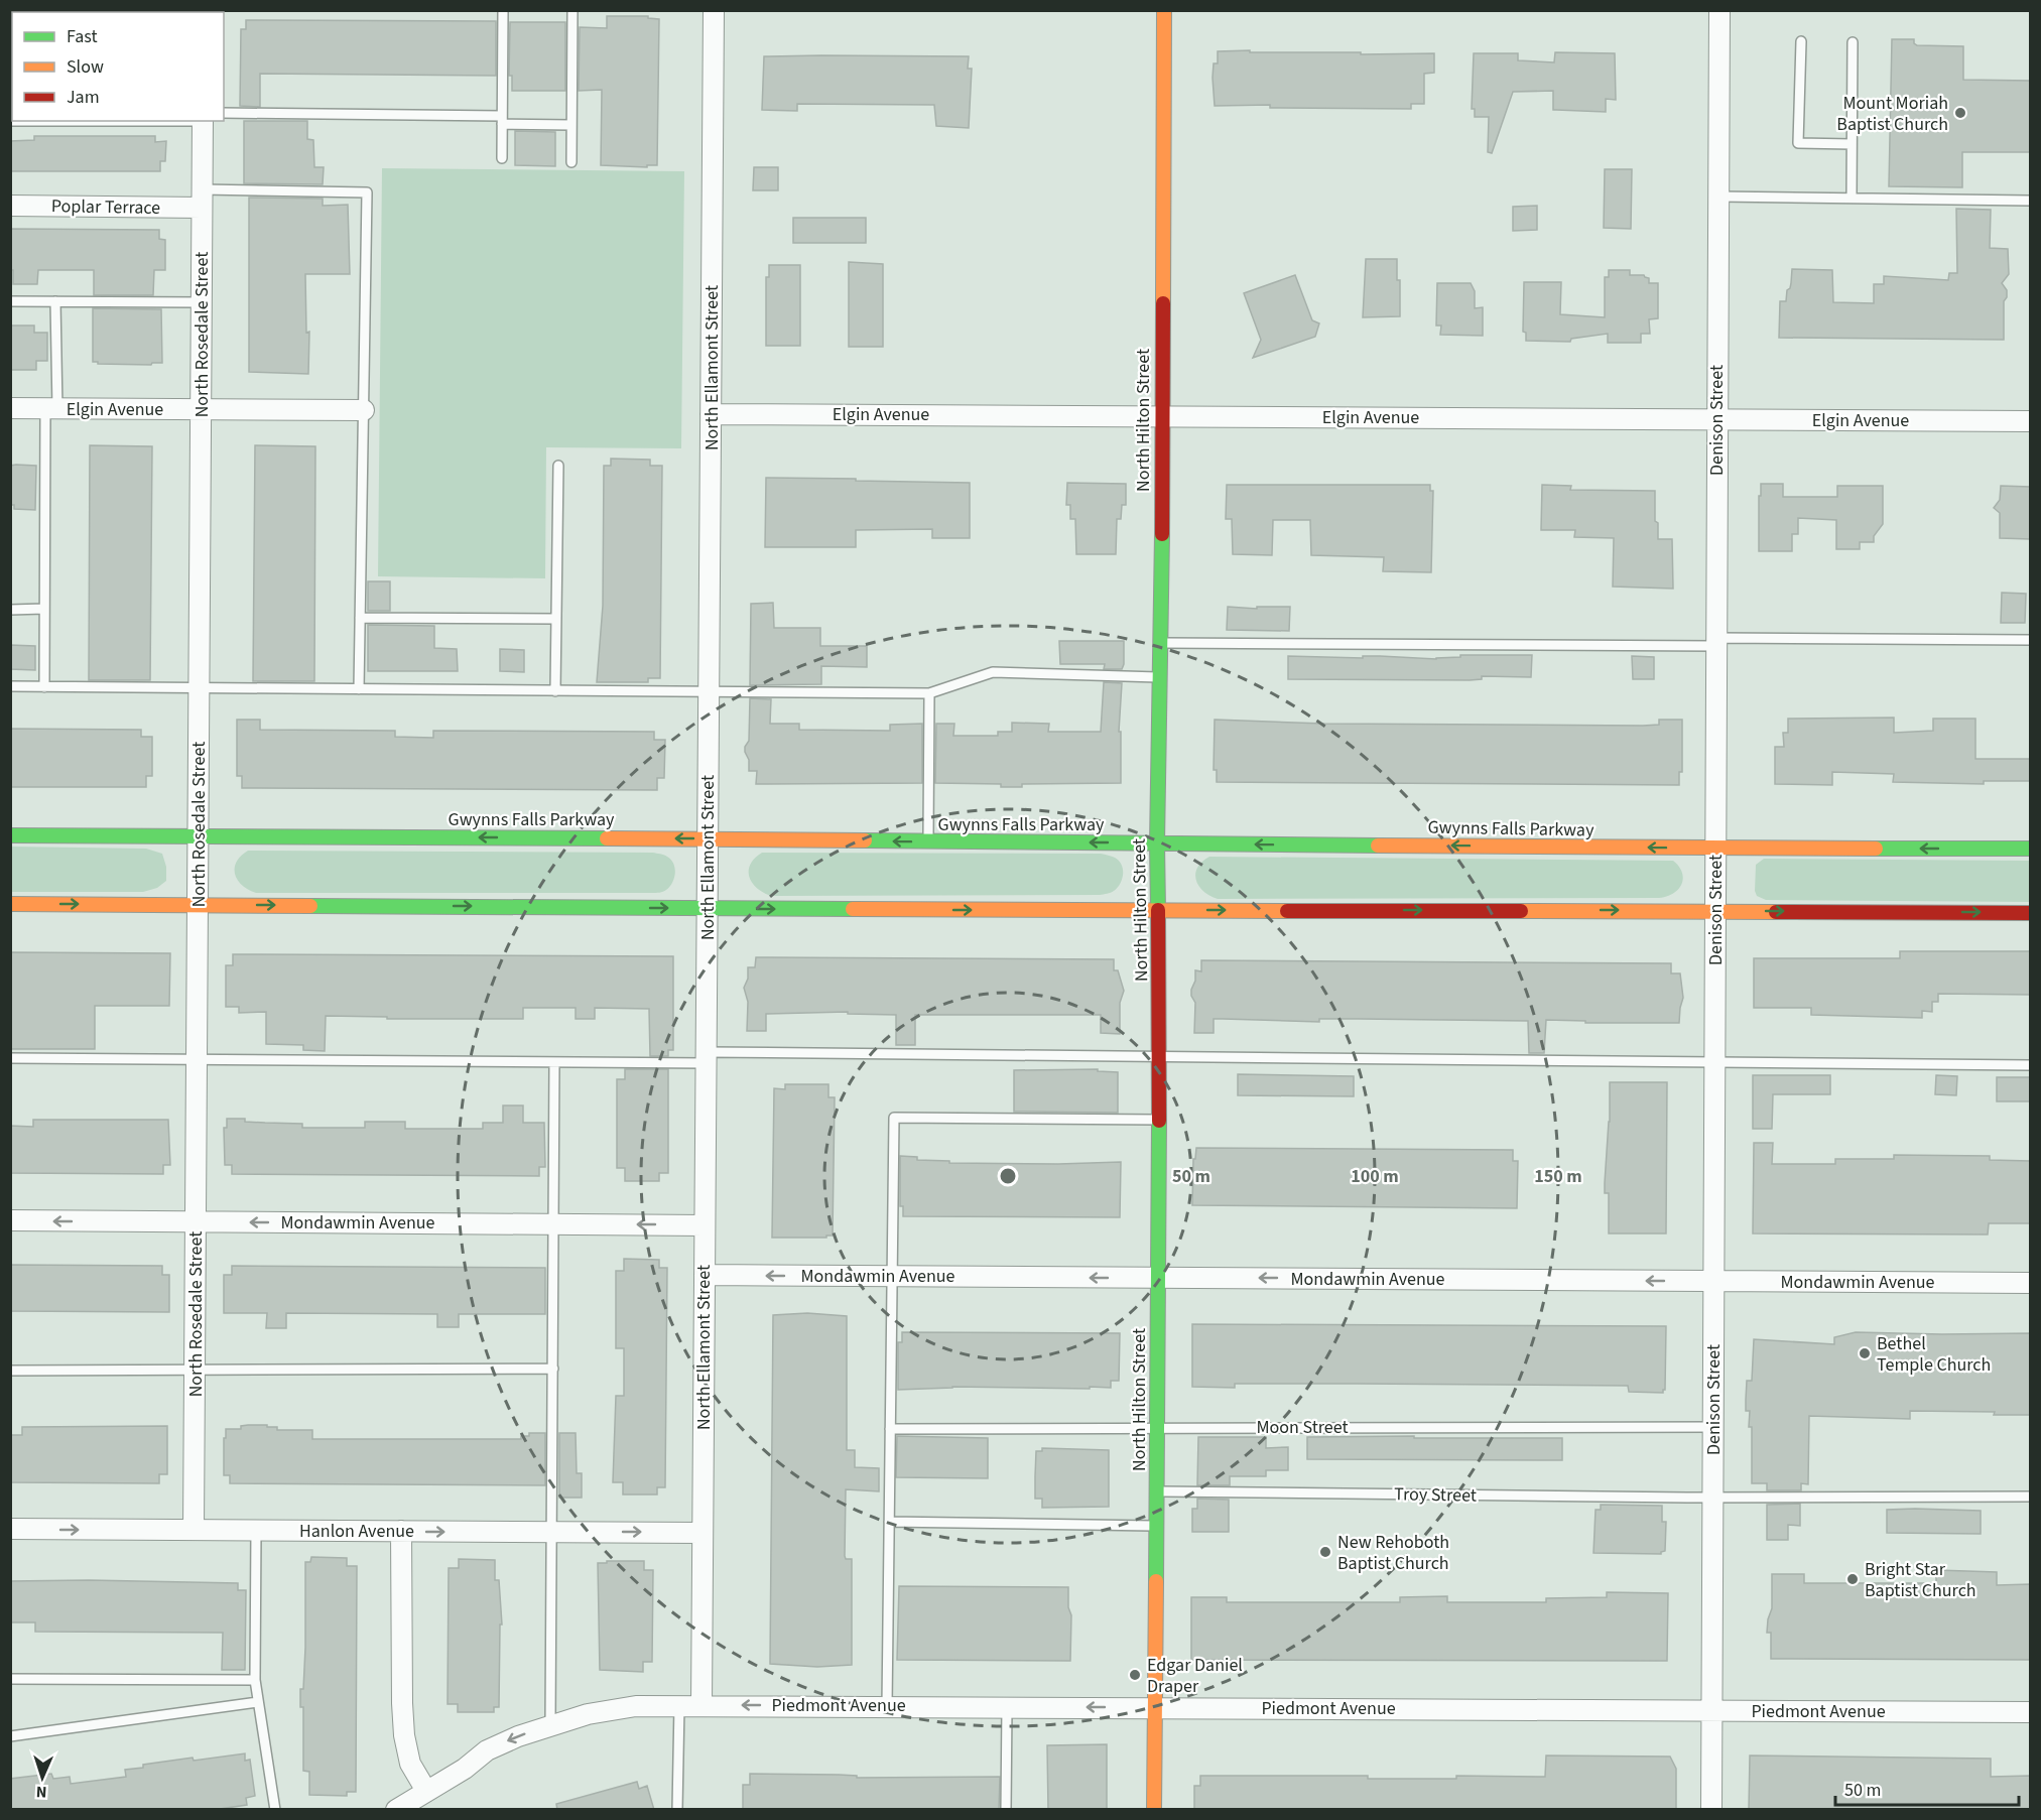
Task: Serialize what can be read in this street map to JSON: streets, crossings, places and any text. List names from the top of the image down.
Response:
{
  "streets": {
    "main road": ["North Hilton Street", "Gwynns Falls Parkway"],
    "street": [
      "Poplar Terrace",
      "North Rosedale Street",
      "North Ellamont Street",
      "Elgin Avenue",
      "Denison Street",
      "Mondawmin Avenue",
      "Hanlon Avenue",
      "Piedmont Avenue"
    ],
    "lane": ["Moon Street", "Troy Street"]
  },
  "crossings": [
    ["Poplar Terrace", "North Rosedale Street"],
    ["North Rosedale Street", "Elgin Avenue"],
    ["North Rosedale Street", "Gwynns Falls Parkway"],
    ["North Rosedale Street", "Mondawmin Avenue"],
    ["North Rosedale Street", "Hanlon Avenue"],
    ["North Ellamont Street", "Elgin Avenue"],
    ["North Ellamont Street", "Gwynns Falls Parkway"],
    ["North Ellamont Street", "Mondawmin Avenue"],
    ["North Ellamont Street", "Hanlon Avenue"],
    ["North Ellamont Street", "Piedmont Avenue"],
    ["Elgin Avenue", "North Hilton Street"],
    ["Elgin Avenue", "Denison Street"],
    ["North Hilton Street", "Gwynns Falls Parkway"],
    ["North Hilton Street", "Mondawmin Avenue"],
    ["North Hilton Street", "Moon Street"],
    ["North Hilton Street", "Troy Street"],
    ["North Hilton Street", "Piedmont Avenue"],
    ["Denison Street", "Gwynns Falls Parkway"],
    ["Denison Street", "Mondawmin Avenue"],
    ["Denison Street", "Moon Street"],
    ["Denison Street", "Troy Street"],
    ["Denison Street", "Piedmont Avenue"]
  ],
  "one_way": ["Mondawmin Avenue", "Hanlon Avenue"],
  "places": [
    "Mount Moriah Baptist Church",
    "Bethel Temple Church",
    "New Rehoboth Baptist Church",
    "Bright Star Baptist Church",
    "Edgar Daniel Draper"
  ],
  "legend": ["Fast", "Slow", "Jam"],
  "scale_bar": "50 m",
  "north": "bottom",
  "rings": ["50 m", "100 m", "150 m"]
}
